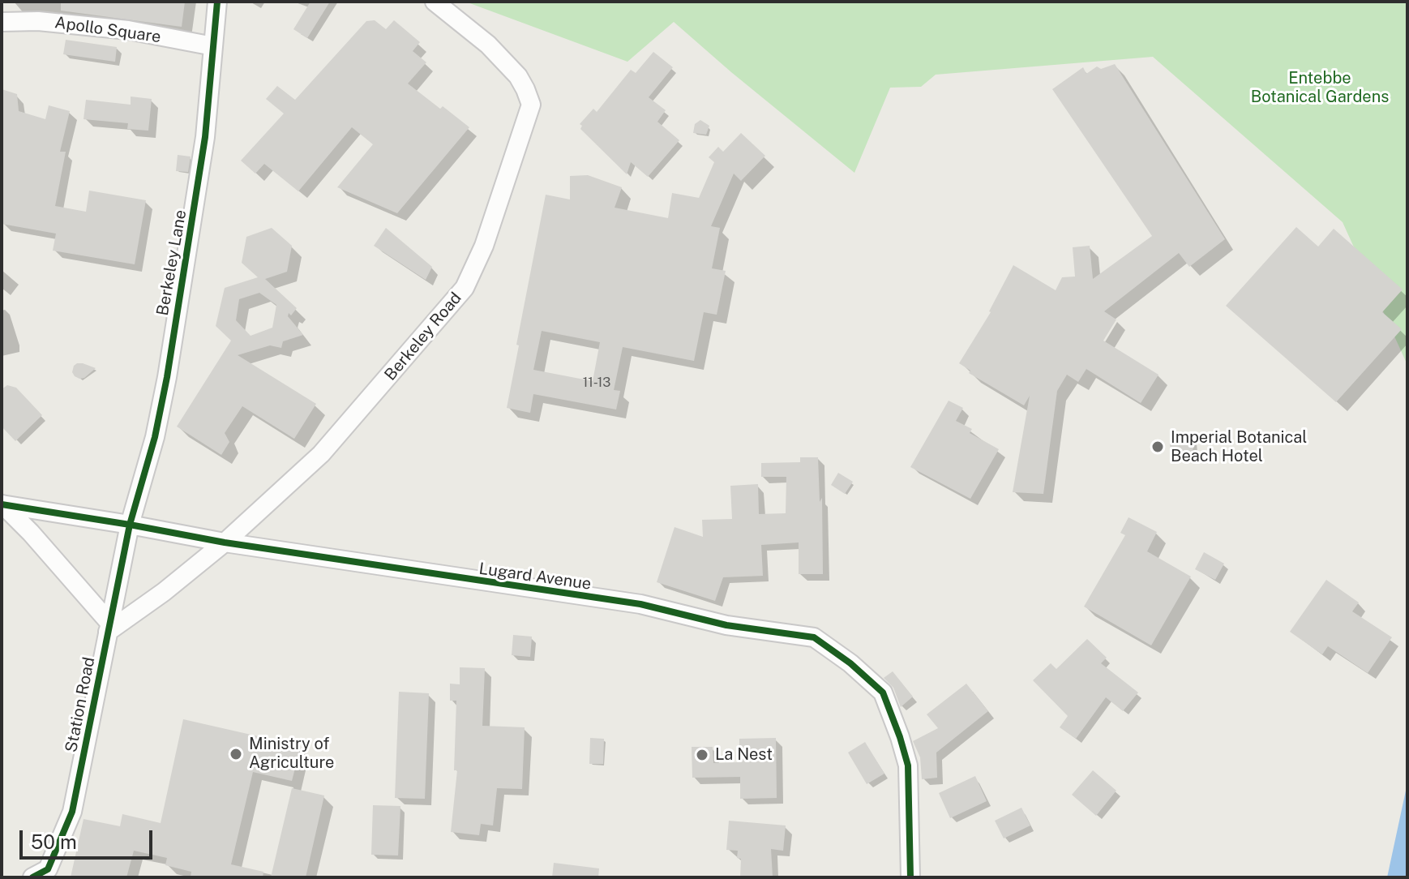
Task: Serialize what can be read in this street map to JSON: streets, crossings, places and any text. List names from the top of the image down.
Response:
{
  "streets": {
    "street": [
      "Apollo Square",
      "Berkeley Lane",
      "Berkeley Road",
      "Lugard Avenue",
      "Station Road"
    ]
  },
  "crossings": [
    ["Apollo Square", "Berkeley Lane"],
    ["Berkeley Lane", "Lugard Avenue"],
    ["Berkeley Lane", "Station Road"],
    ["Berkeley Road", "Lugard Avenue"],
    ["Berkeley Road", "Station Road"],
    ["Lugard Avenue", "Station Road"]
  ],
  "parks": ["Entebbe Botanical Gardens"],
  "places": ["Imperial Botanical Beach Hotel", "Ministry of Agriculture", "La Nest"],
  "house_numbers": ["11-13"],
  "scale_bar": "50 m"
}
